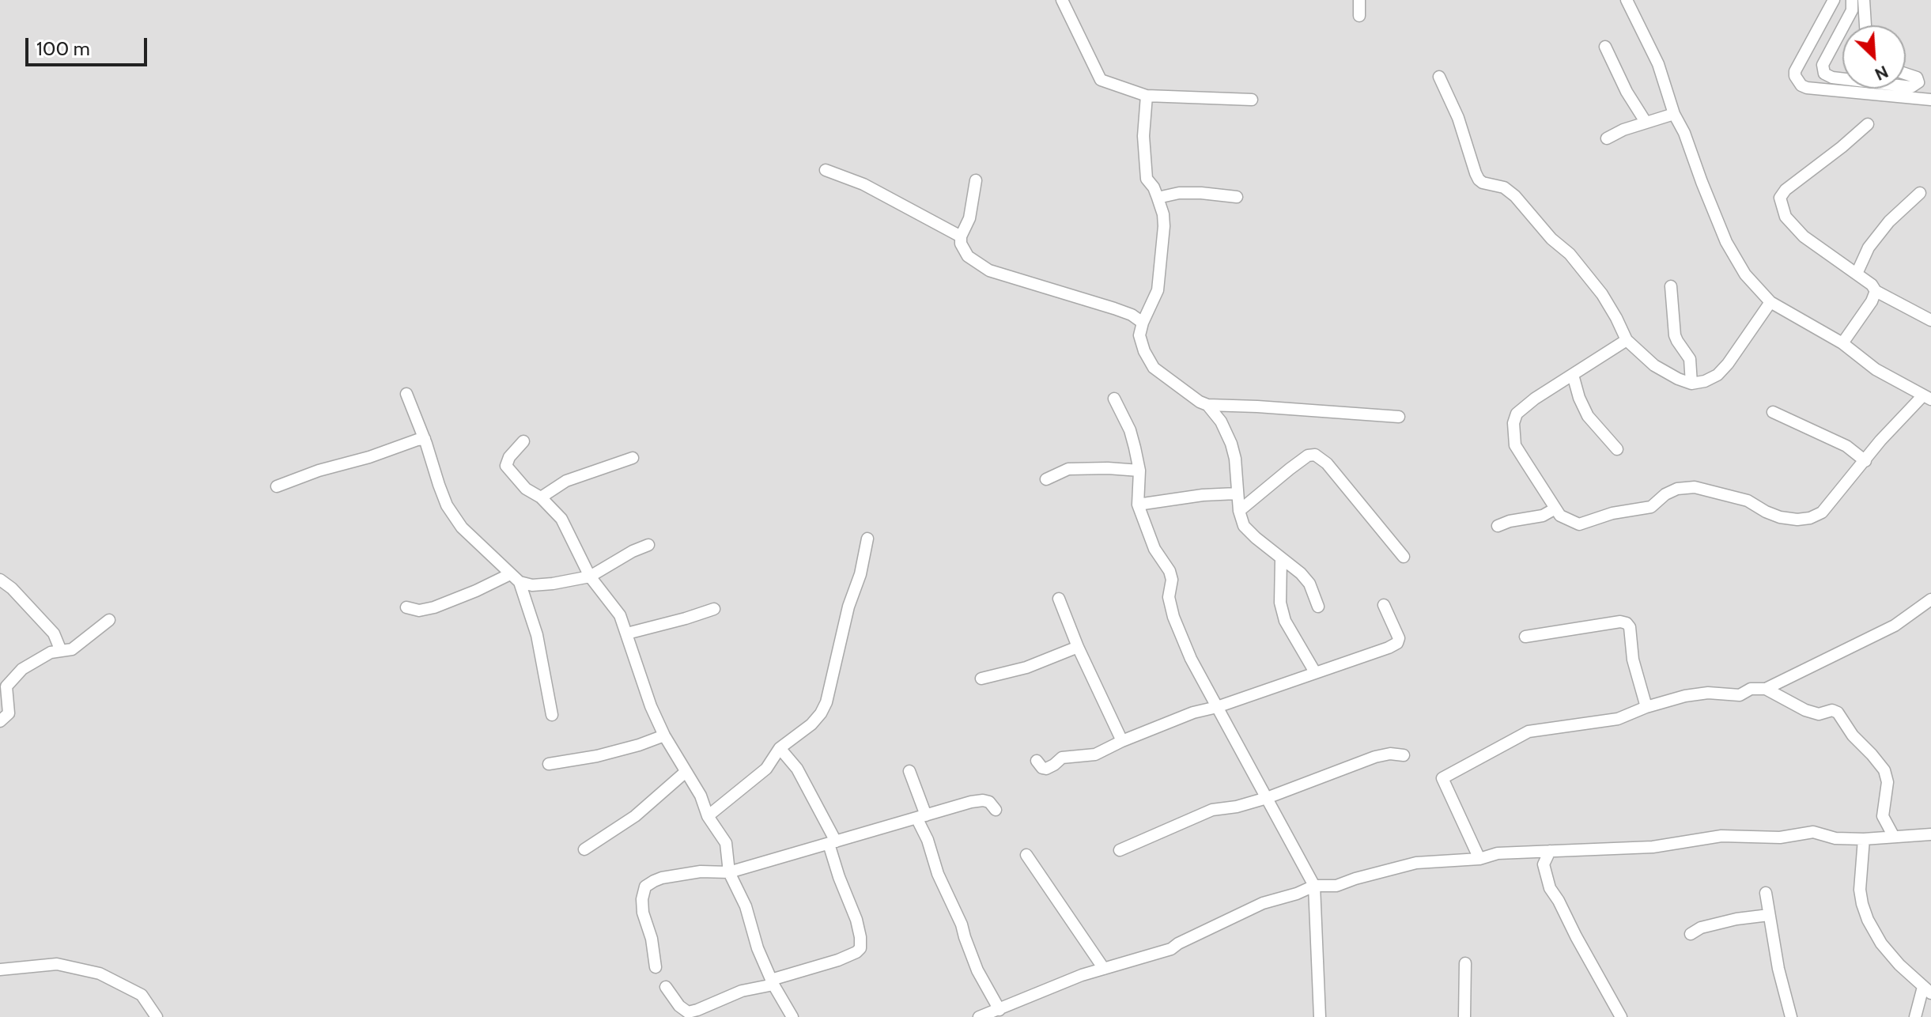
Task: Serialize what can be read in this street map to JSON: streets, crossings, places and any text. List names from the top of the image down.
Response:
{
  "scale_bar": "100 m",
  "north": "bottom right"
}
